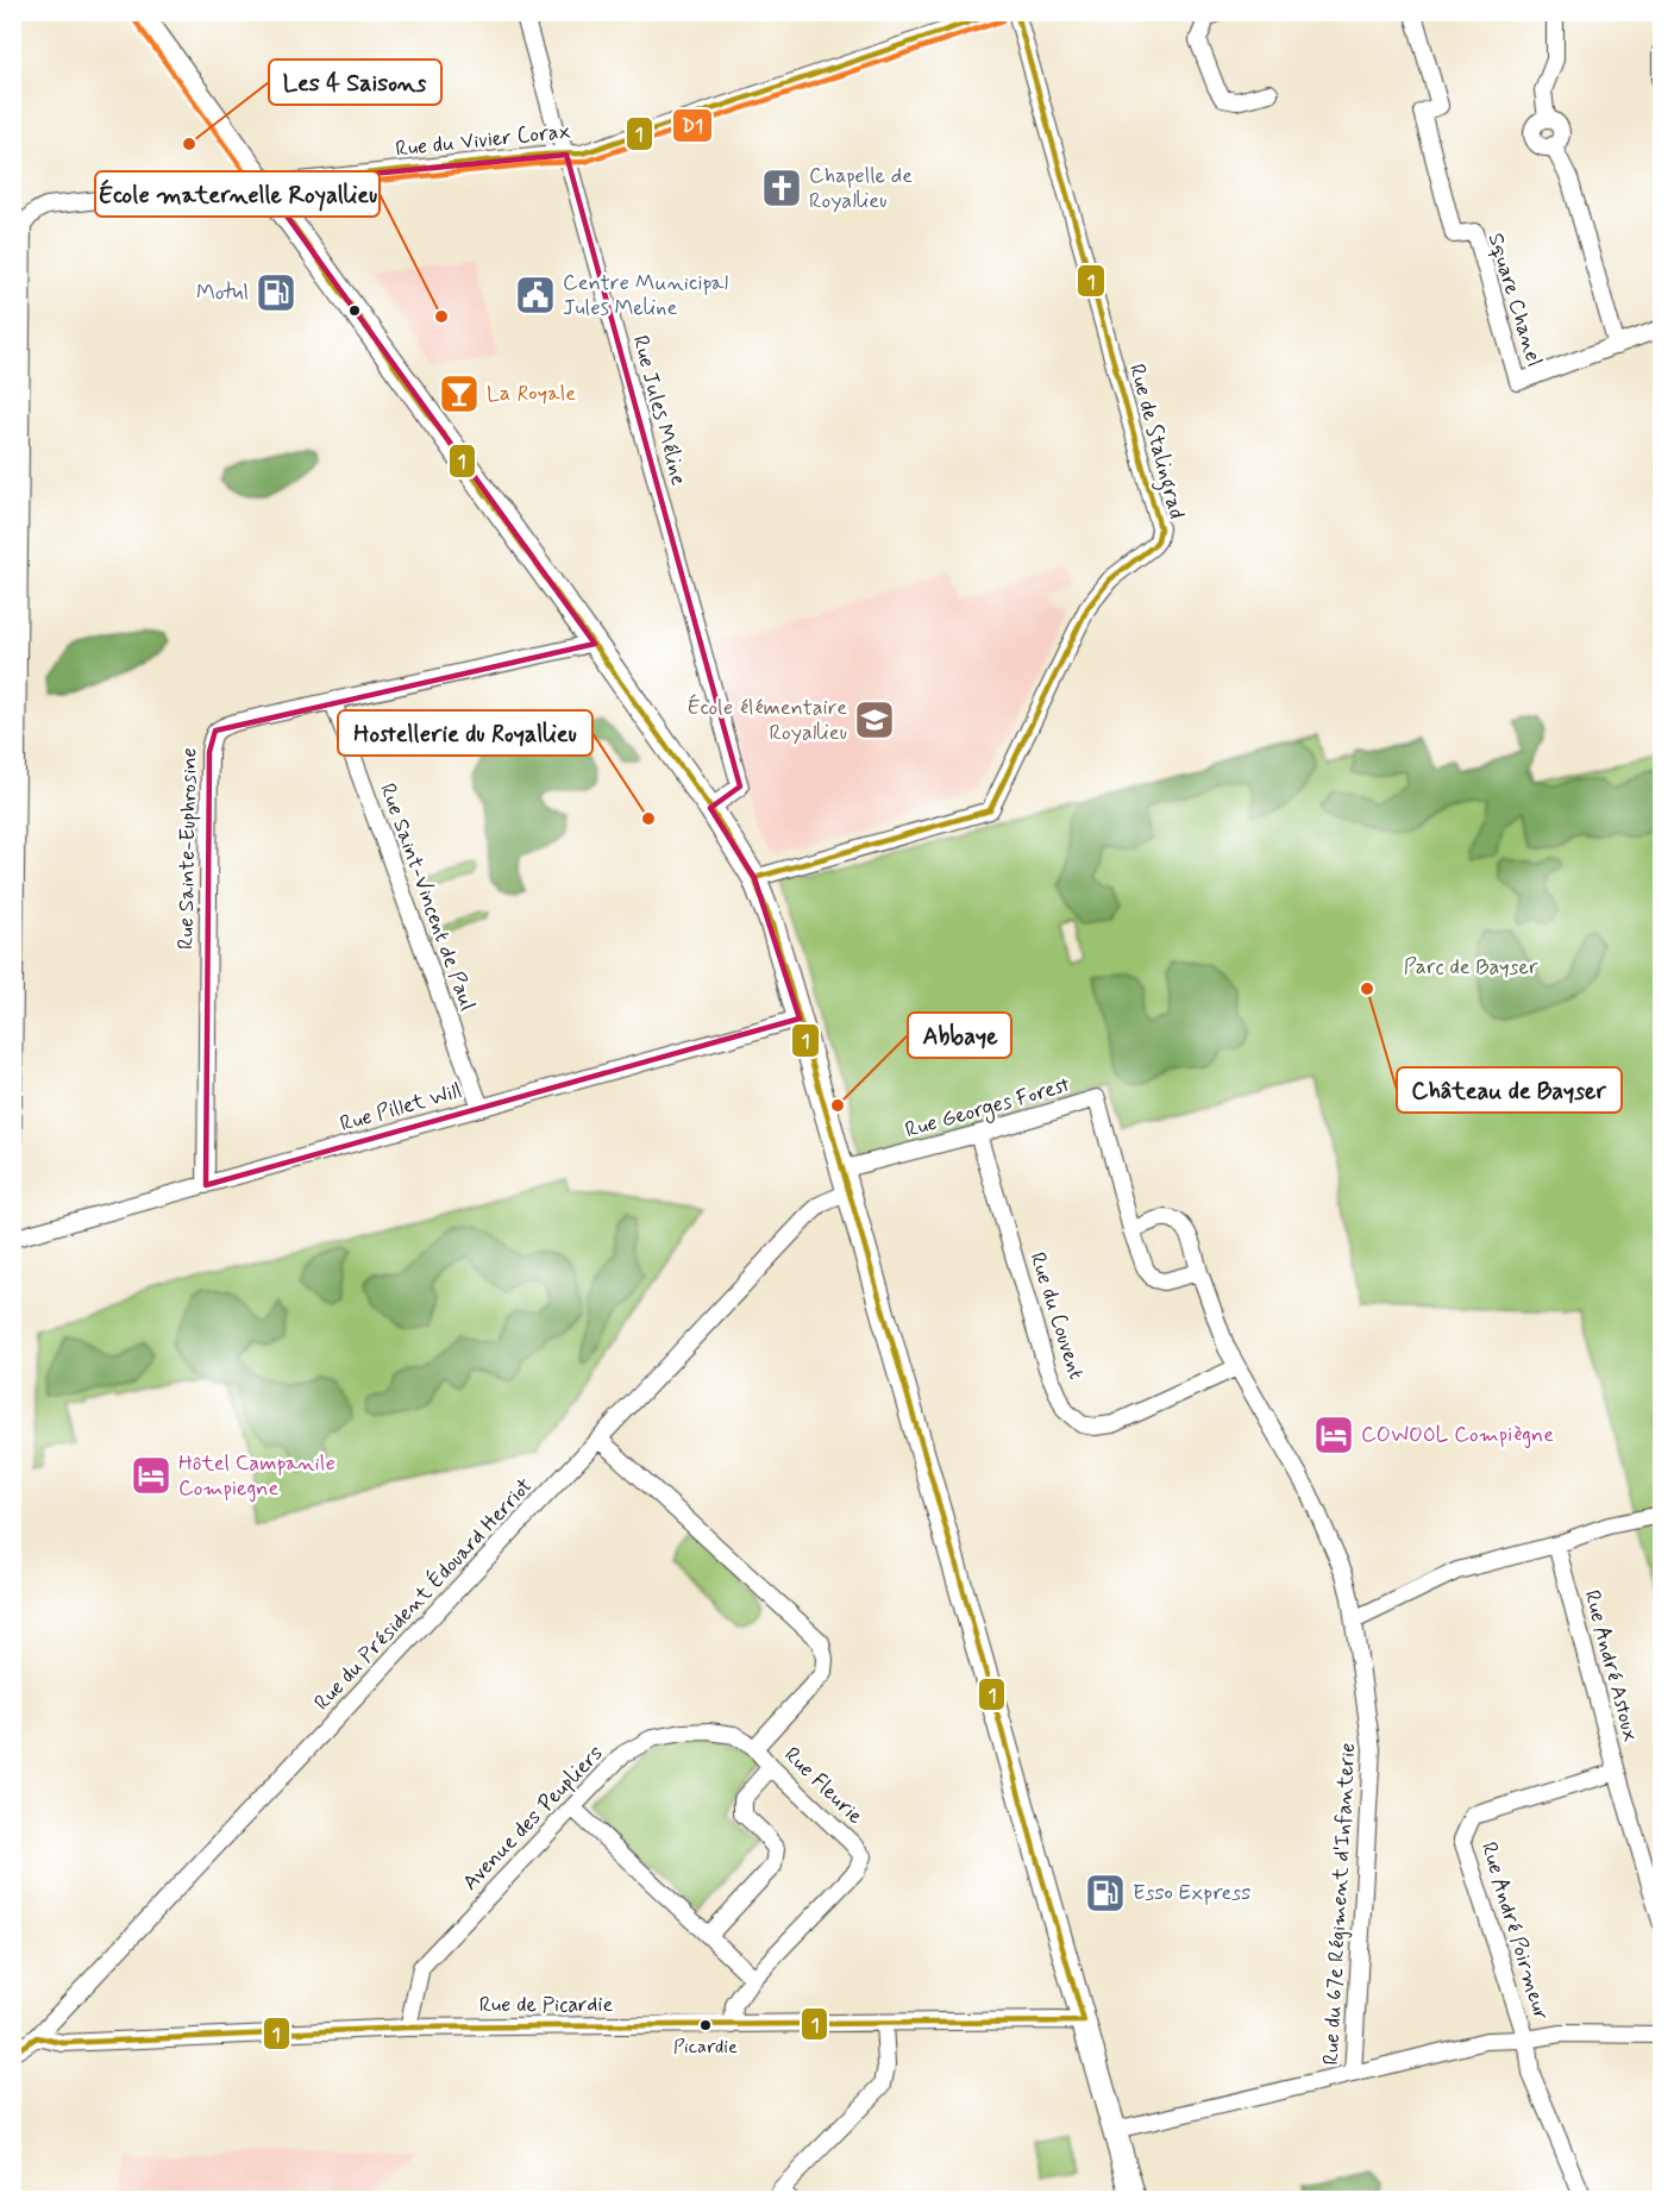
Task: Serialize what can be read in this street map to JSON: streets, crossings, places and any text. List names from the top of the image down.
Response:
{
  "streets": {
    "street": [
      "Rue du Vivier Corax",
      "Square Chanel",
      "Rue Jules Méline",
      "Rue de Stalingrad",
      "Rue Sainte-Euphrosine",
      "Rue Saint-Vincent de Paul",
      "Rue Pillet Will",
      "Rue Georges Forest",
      "Rue du Couvent",
      "Rue du Président Édouard Herriot",
      "Rue André Astoux",
      "Rue Fleurie",
      "Avenue des Peupliers",
      "Rue du 67e Régiment d'Infanterie",
      "Rue André Poirmeur",
      "Rue de Picardie"
    ]
  },
  "crossings": [
    ["Rue du Vivier Corax", "Rue Jules Méline"],
    ["Rue Sainte-Euphrosine", "Rue Saint-Vincent de Paul"],
    ["Rue Sainte-Euphrosine", "Rue Pillet Will"],
    ["Rue Saint-Vincent de Paul", "Rue Pillet Will"],
    ["Rue Georges Forest", "Rue du Couvent"],
    ["Rue Georges Forest", "Rue du Président Édouard Herriot"],
    ["Rue du Président Édouard Herriot", "Rue Fleurie"],
    ["Rue du Président Édouard Herriot", "Rue de Picardie"],
    ["Rue André Astoux", "Rue André Poirmeur"],
    ["Rue Fleurie", "Avenue des Peupliers"],
    ["Rue Fleurie", "Rue de Picardie"],
    ["Avenue des Peupliers", "Rue de Picardie"]
  ],
  "parks": ["Parc de Bayser"],
  "places": {
    "other": [
      "Les 4 Saisons",
      "École maternelle Royallieu",
      "Hostellerie du Royallieu",
      "Château de Bayser",
      "Abbaye",
      "Picardie"
    ],
    "church": ["Chapelle de Royallieu"],
    "fuel station": ["Motul", "Esso Express"],
    "public building": ["Centre Municipal Jules Meline"],
    "bar": ["La Royale"],
    "school or university": ["École élémentaire Royallieu"],
    "hotel": ["COWOOL Compiègne", "Hôtel Campanile Compiegne"]
  },
  "lines": ["transit line 1", "transit line D1"]
}
